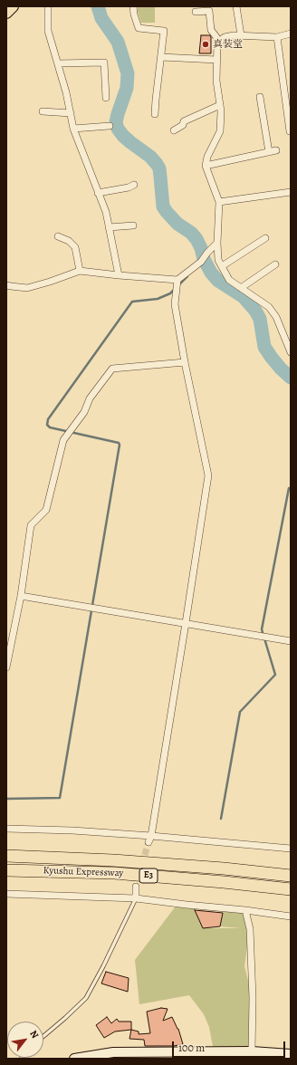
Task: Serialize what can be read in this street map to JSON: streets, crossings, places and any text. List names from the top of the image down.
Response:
{
  "streets": {
    "highway": ["Kyushu Expressway", "E3"]
  },
  "places": ["真装堂"],
  "scale_bar": "100 m",
  "north": "top right"
}
